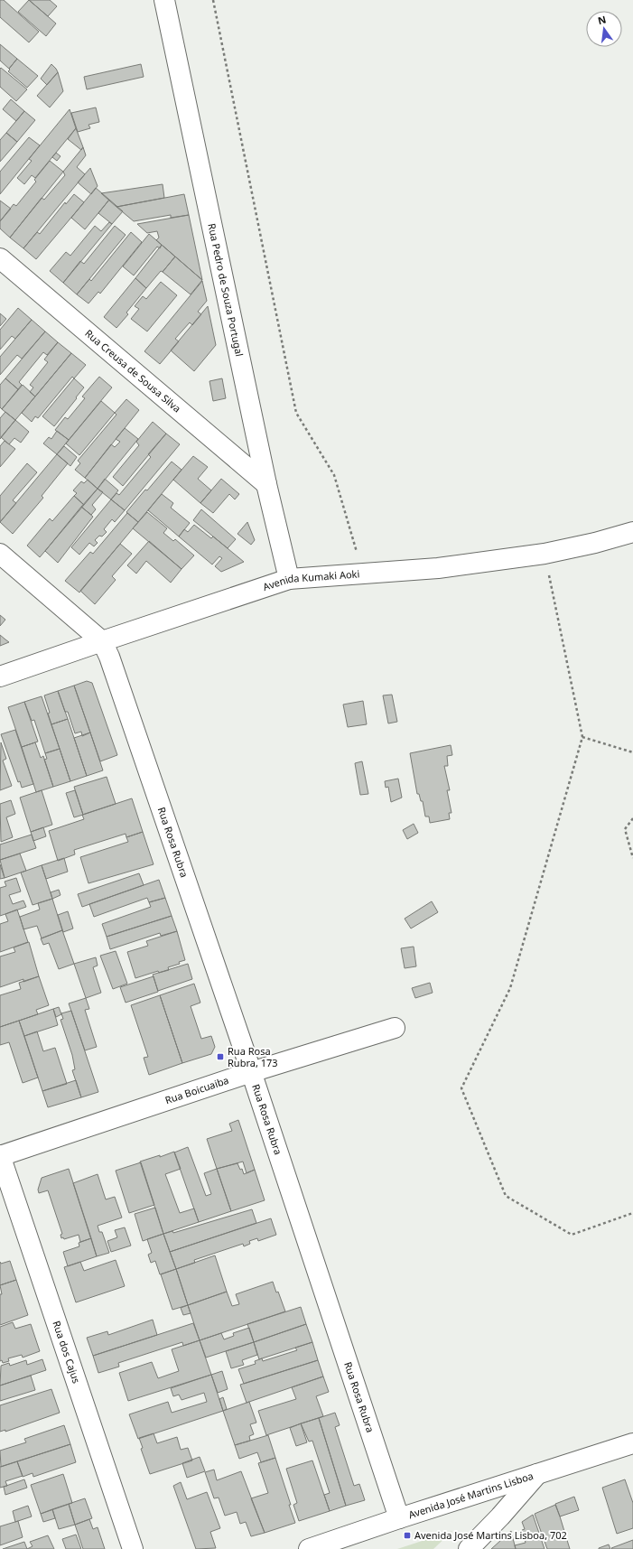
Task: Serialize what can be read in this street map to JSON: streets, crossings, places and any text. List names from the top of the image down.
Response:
{
  "streets": {
    "street": [
      "Rua Pedro de Souza Portugal",
      "Rua Creusa de Sousa Silva",
      "Avenida Kumaki Aoki",
      "Rua Rosa Rubra",
      "Rua Boicuaiba",
      "Rua dos Cajus",
      "Avenida José Martins Lisboa"
    ]
  },
  "crossings": [
    ["Rua Pedro de Souza Portugal", "Rua Creusa de Sousa Silva"],
    ["Rua Pedro de Souza Portugal", "Avenida Kumaki Aoki"],
    ["Avenida Kumaki Aoki", "Rua Rosa Rubra"],
    ["Rua Rosa Rubra", "Rua Boicuaiba"],
    ["Rua Rosa Rubra", "Avenida José Martins Lisboa"],
    ["Rua Boicuaiba", "Rua dos Cajus"]
  ],
  "places": {
    "transit": ["Rua Rosa Rubra, 173", "Avenida José Martins Lisboa, 702"]
  },
  "north": "top"
}
